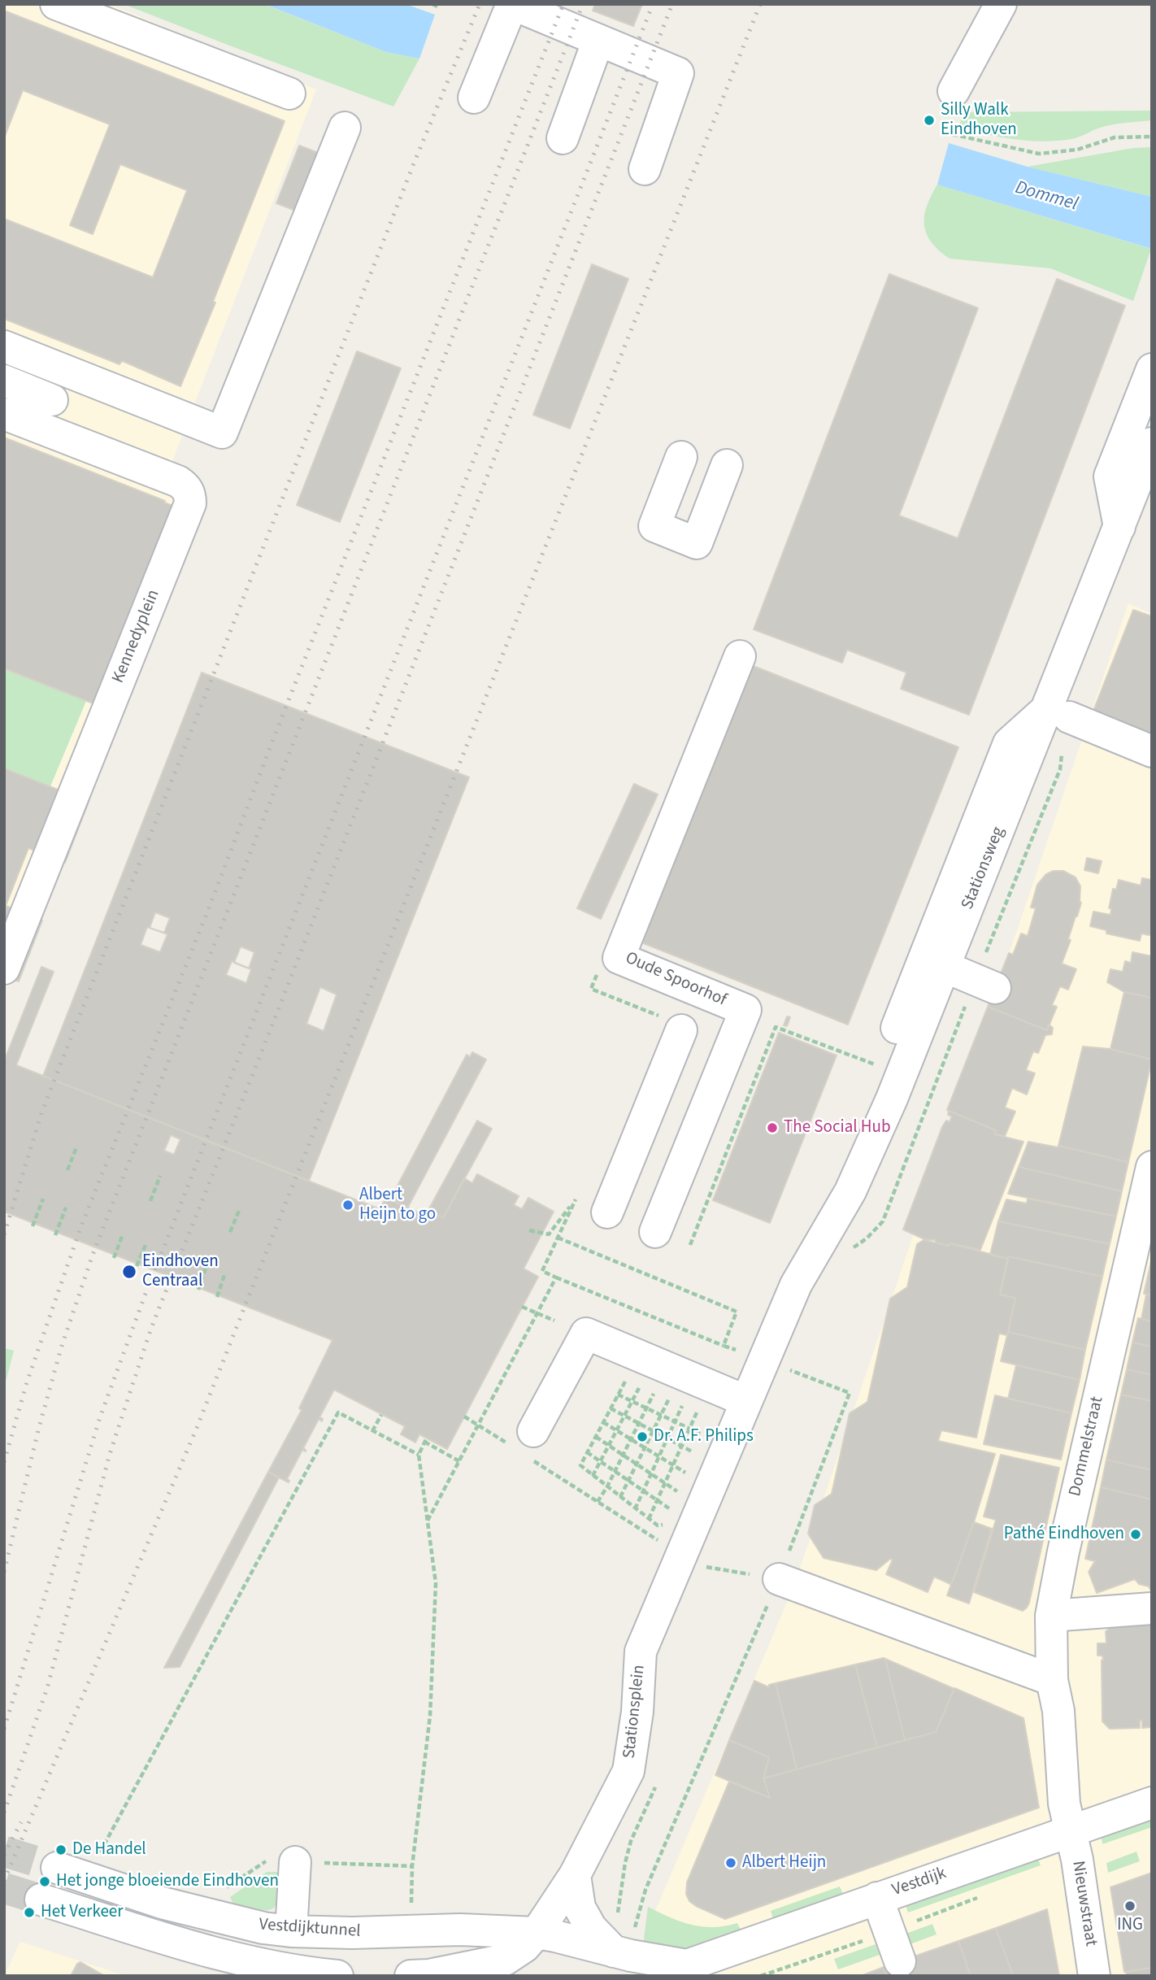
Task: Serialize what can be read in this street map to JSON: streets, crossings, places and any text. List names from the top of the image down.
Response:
{
  "streets": {
    "street": [
      "Kennedyplein",
      "Stationsweg",
      "Oude Spoorhof",
      "Dommelstraat",
      "Stationsplein",
      "Vestdijk",
      "Nieuwstraat",
      "Vestdijktunnel"
    ]
  },
  "crossings": [
    ["Stationsweg", "Stationsplein"],
    ["Dommelstraat", "Vestdijk"],
    ["Dommelstraat", "Nieuwstraat"],
    ["Stationsplein", "Vestdijk"],
    ["Stationsplein", "Vestdijktunnel"],
    ["Vestdijk", "Nieuwstraat"],
    ["Vestdijk", "Vestdijktunnel"]
  ],
  "water": ["Dommel"],
  "places": [
    "Silly Walk Eindhoven",
    "The Social Hub",
    "Albert Heijn to go",
    "Eindhoven Centraal",
    "Dr. A.F. Philips",
    "Pathé Eindhoven",
    "De Handel",
    "Albert Heijn",
    "Het jonge bloeiende Eindhoven",
    "ING",
    "Het Verkeer"
  ]
}
